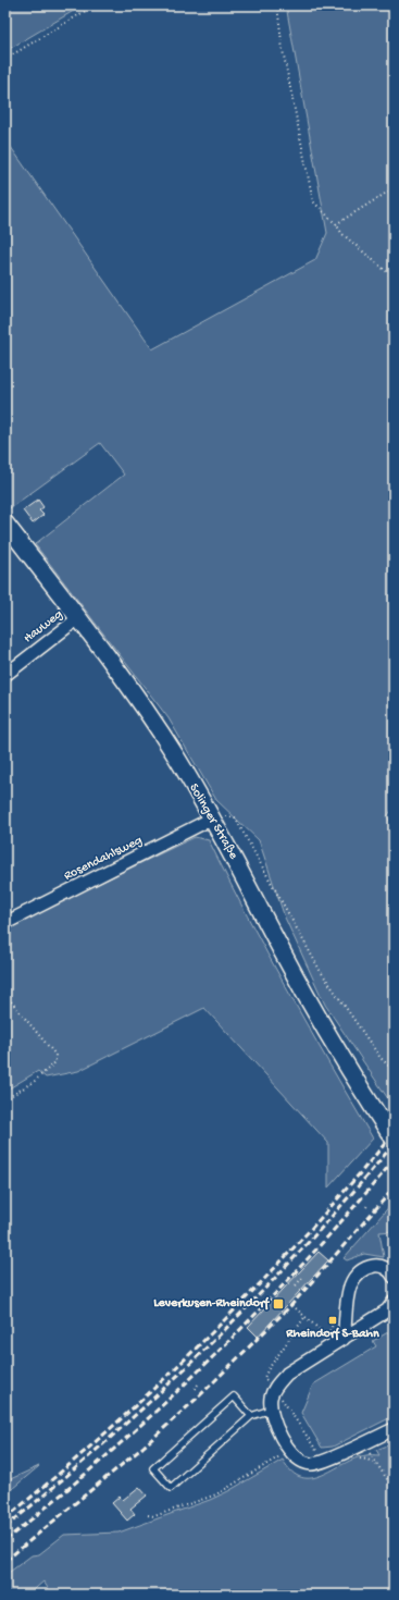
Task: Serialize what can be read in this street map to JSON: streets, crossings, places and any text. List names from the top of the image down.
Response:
{
  "streets": {
    "main road": ["Solinger Straße"],
    "street": ["Hauweg", "Rosendahlsweg"]
  },
  "crossings": [
    ["Hauweg", "Solinger Straße"],
    ["Solinger Straße", "Rosendahlsweg"]
  ],
  "places": {
    "transit": ["Leverkusen-Rheindorf", "Rheindorf S-Bahn"]
  }
}
